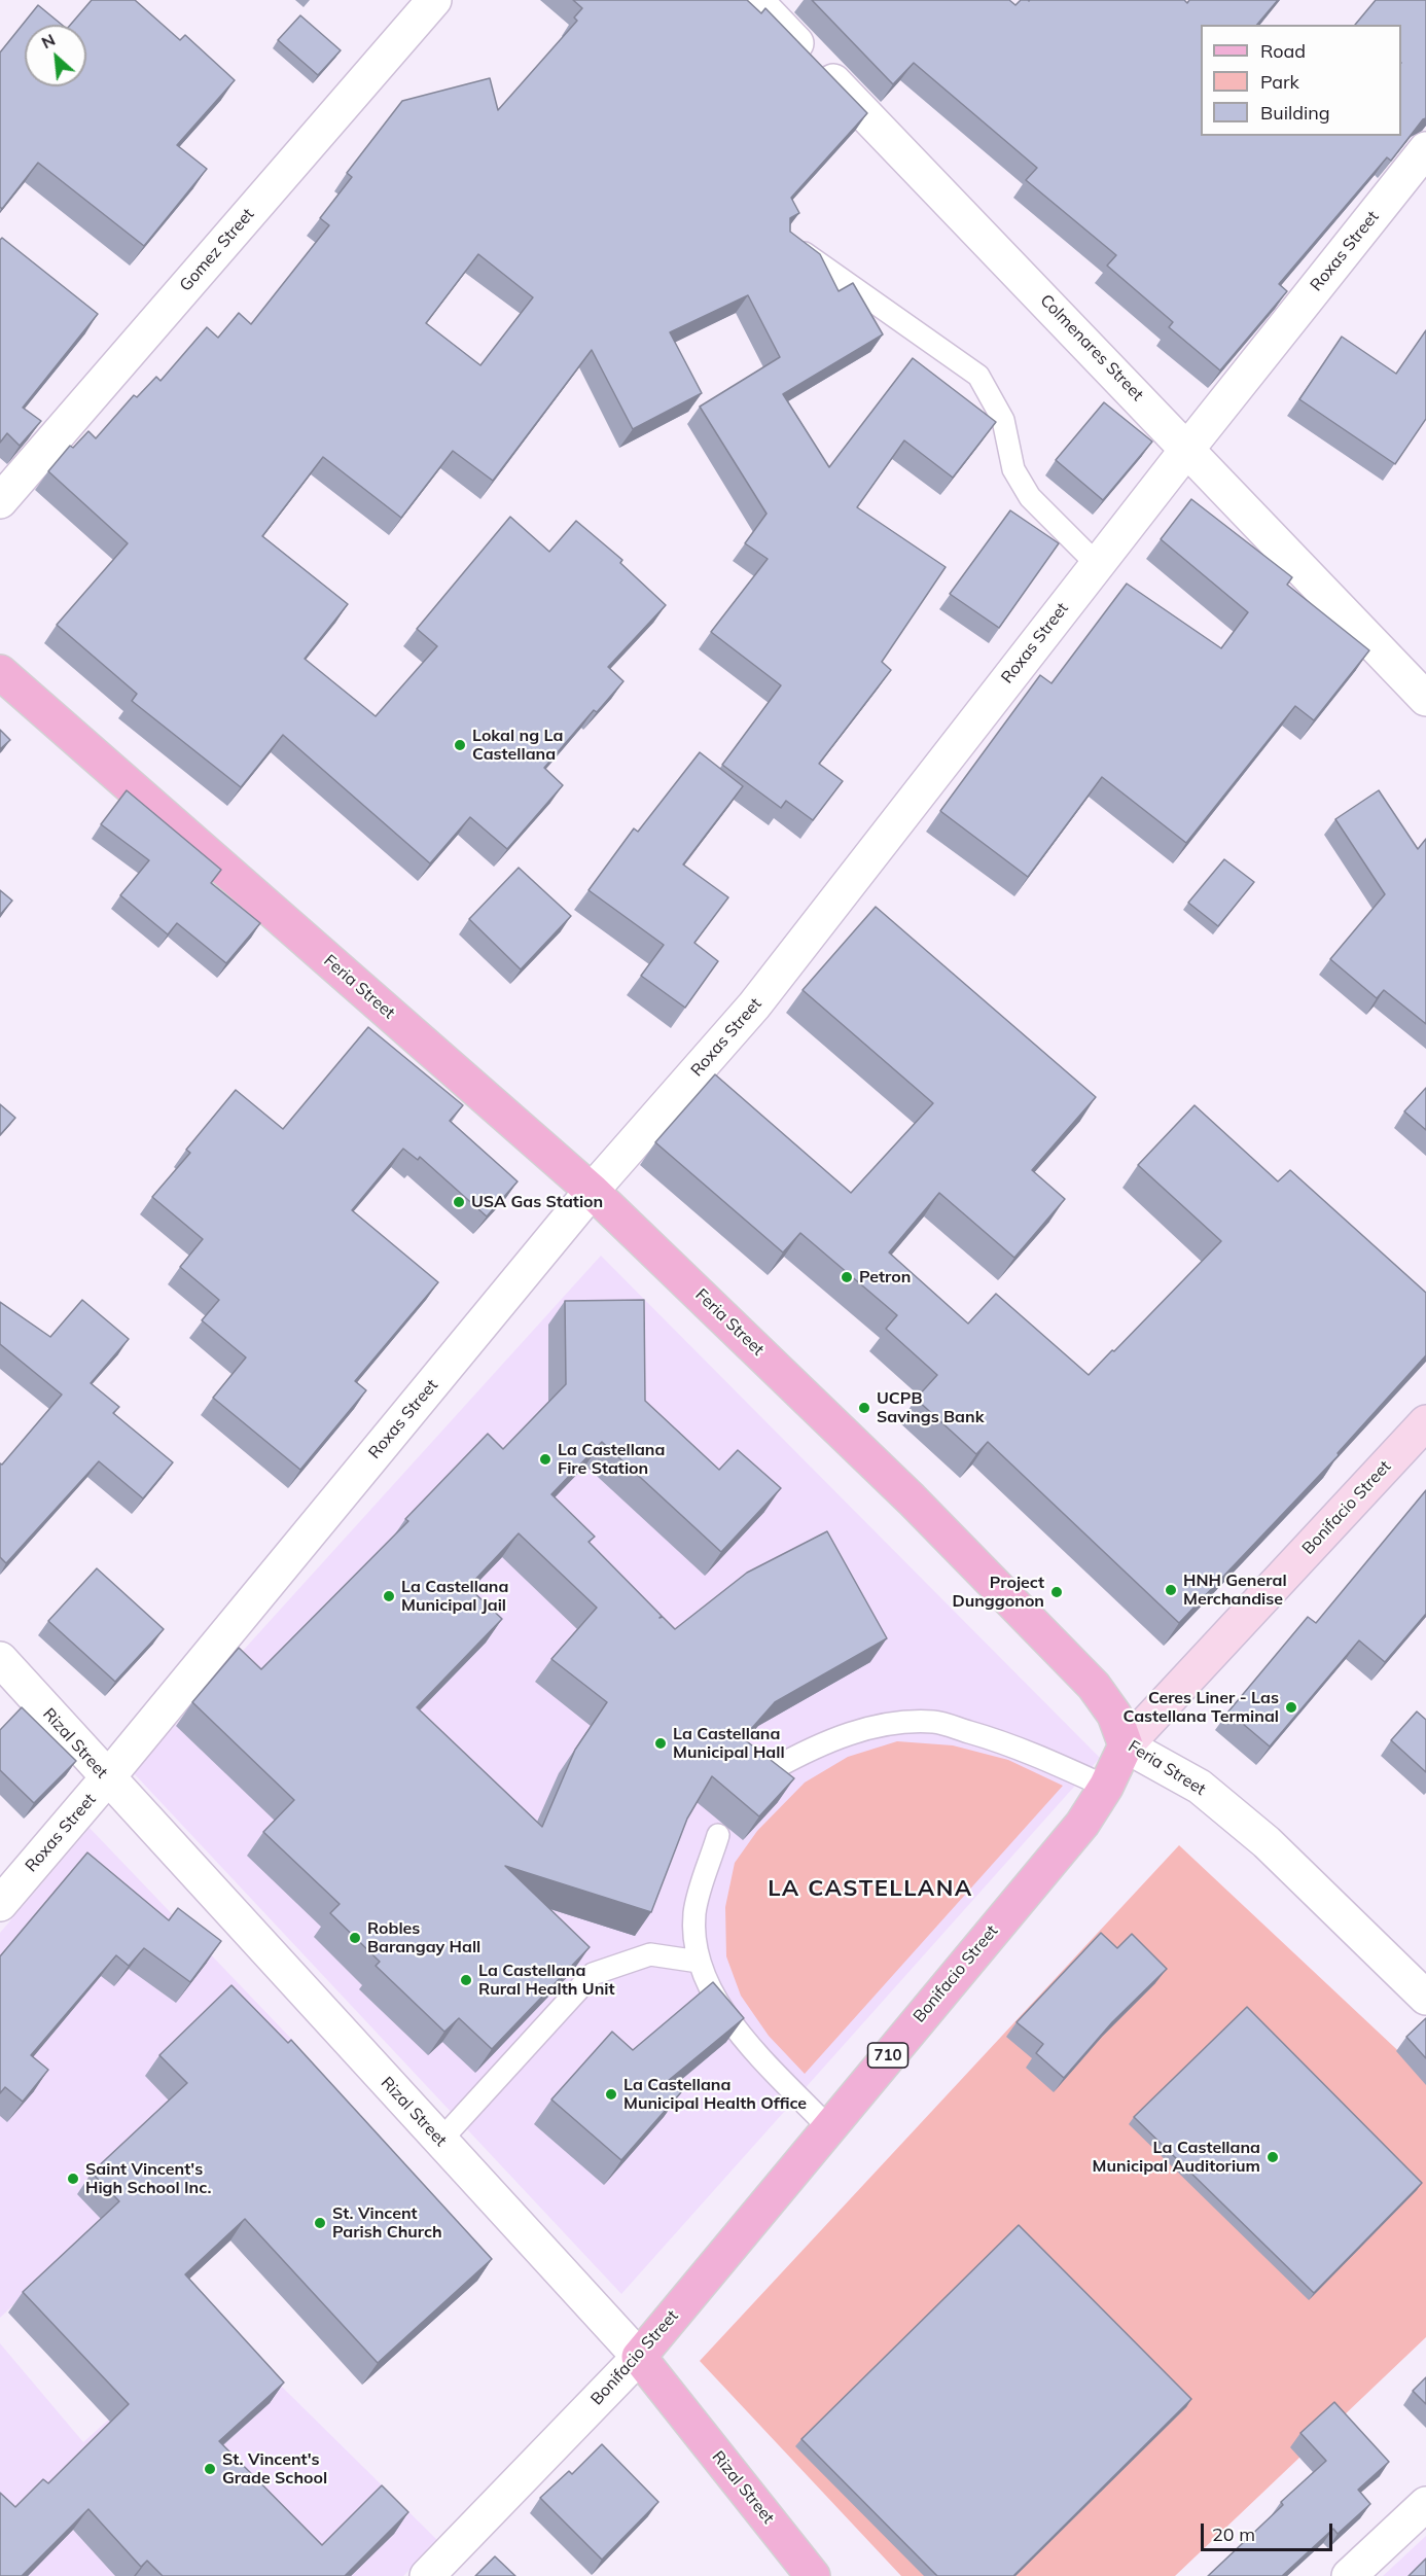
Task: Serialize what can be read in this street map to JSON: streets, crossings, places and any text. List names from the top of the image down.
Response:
{
  "streets": {
    "main road": [
      "Feria Street",
      "Bonifacio Street",
      "Rizal Street",
      "710"
    ],
    "street": ["Gomez Street", "Roxas Street", "Colmenares Street"]
  },
  "crossings": [
    ["Roxas Street", "Colmenares Street"],
    ["Roxas Street", "Feria Street"],
    ["Roxas Street", "Rizal Street"],
    ["Feria Street", "Bonifacio Street"],
    ["Bonifacio Street", "Rizal Street"]
  ],
  "districts": ["LA CASTELLANA"],
  "places": [
    "Lokal ng La Castellana",
    "USA Gas Station",
    "Petron",
    "UCPB Savings Bank",
    "La Castellana Fire Station",
    "HNH General Merchandise",
    "Project Dunggonon",
    "La Castellana Municipal Jail",
    "Ceres Liner - Las Castellana Terminal",
    "La Castellana Municipal Hall",
    "Robles Barangay Hall",
    "La Castellana Rural Health Unit",
    "La Castellana Municipal Health Office",
    "La Castellana Municipal Auditorium",
    "Saint Vincent's High School Inc.",
    "St. Vincent Parish Church",
    "St. Vincent's Grade School"
  ],
  "legend": ["Road", "Park", "Building"],
  "scale_bar": "20 m",
  "north": "top left"
}
